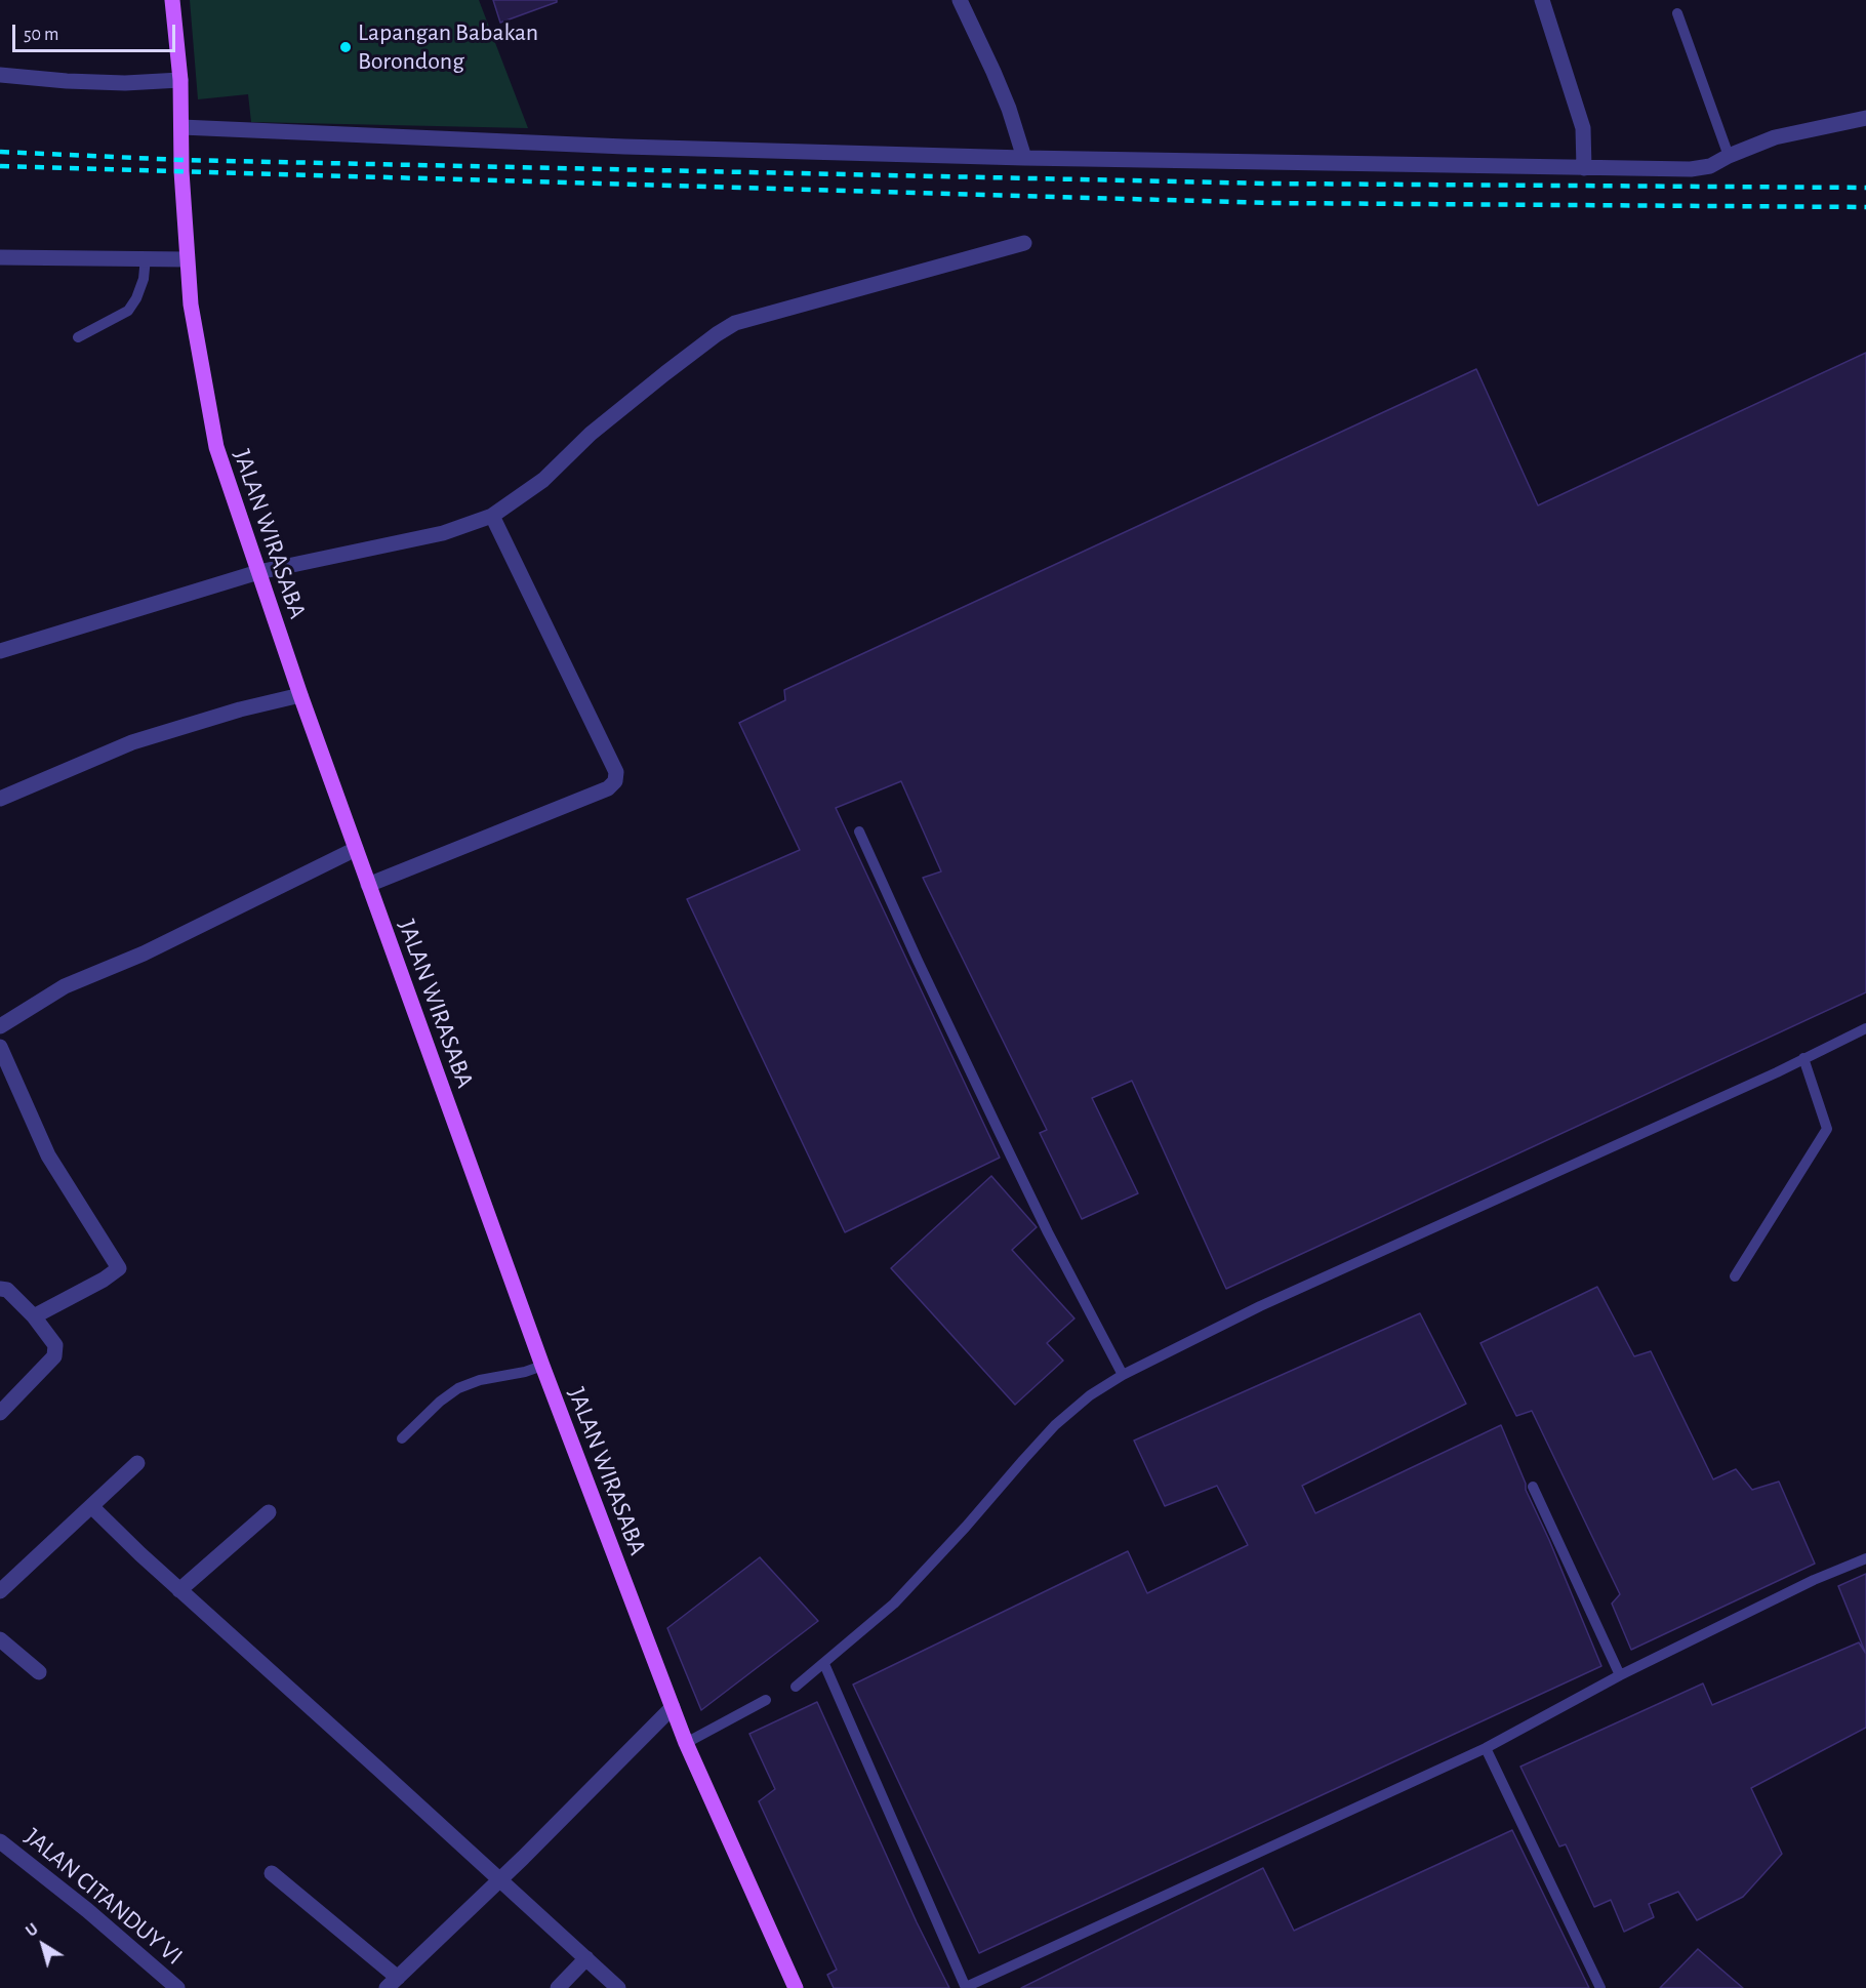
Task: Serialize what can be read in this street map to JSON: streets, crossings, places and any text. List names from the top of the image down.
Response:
{
  "streets": {
    "main road": ["JALAN WIRASABA"],
    "street": ["JALAN CITANDUY VI"]
  },
  "places": ["Lapangan Babakan Borondong"],
  "scale_bar": "50 m",
  "north": "top left"
}
